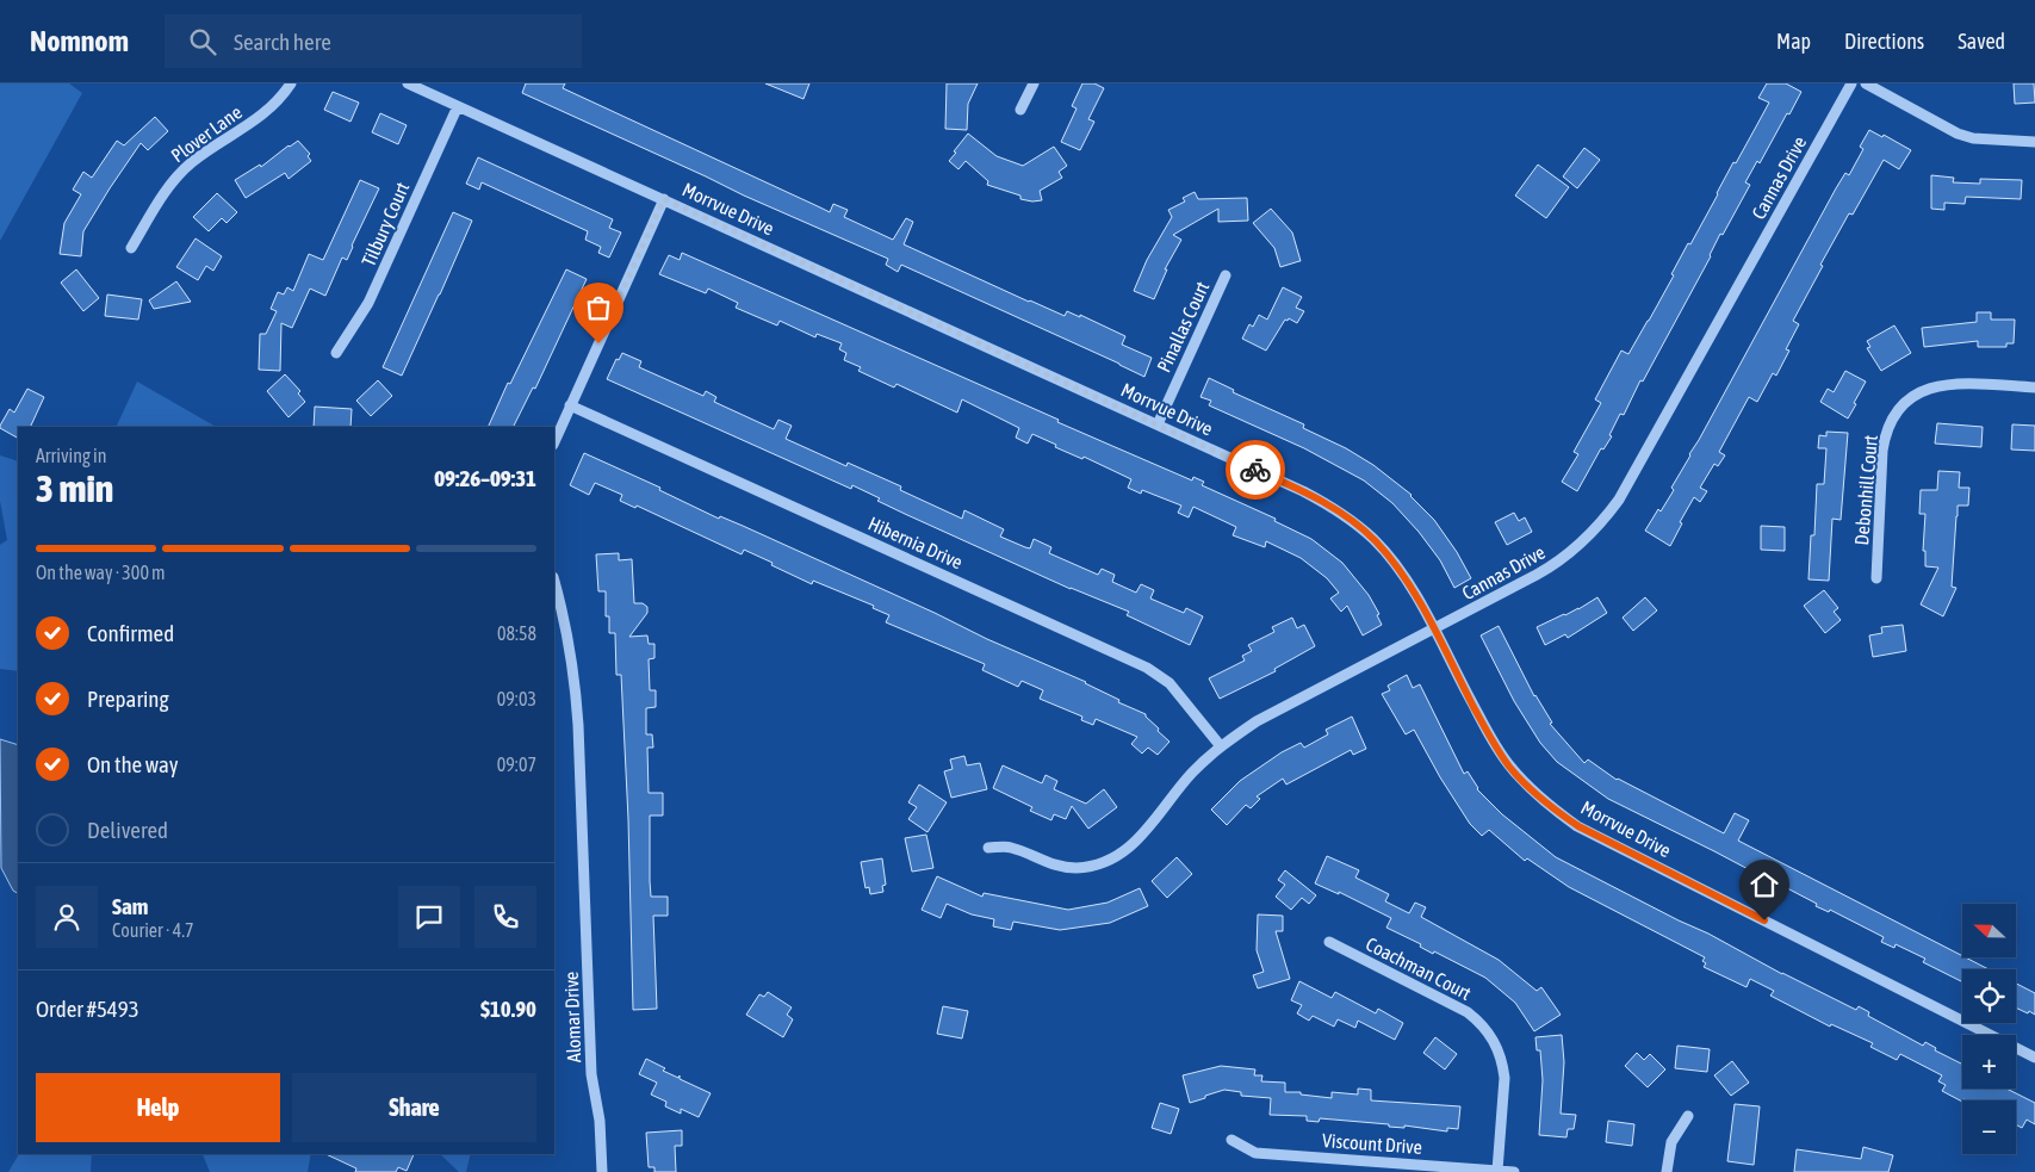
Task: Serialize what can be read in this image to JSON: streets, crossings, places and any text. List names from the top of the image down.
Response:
{
  "streets": {
    "street": [
      "Plover Lane",
      "Cannas Drive",
      "Morrvue Drive",
      "Tilbury Court",
      "Pinallas Court",
      "Debonhill Court",
      "Hibernia Drive",
      "Coachman Court",
      "Alomar Drive",
      "Viscount Drive"
    ]
  },
  "crossings": [
    ["Cannas Drive", "Morrvue Drive"],
    ["Cannas Drive", "Hibernia Drive"],
    ["Morrvue Drive", "Tilbury Court"],
    ["Morrvue Drive", "Pinallas Court"],
    ["Coachman Court", "Viscount Drive"]
  ],
  "north": "left",
  "page": {
    "header": "Nomnom",
    "search": "Search here",
    "nav": ["Map", "Directions", "Saved"],
    "heading": ["3 min", "Arriving in", "09:26–09:31"],
    "panel": [
      "Sam",
      "Courier · 4.7",
      "Order #5493",
      "$10.90"
    ],
    "bar": "On the way · 300 m",
    "list": [
      ["Confirmed", "08:58"],
      ["Preparing", "09:03"],
      ["On the way", "09:07"],
      "Delivered"
    ],
    "map_buttons": ["+", "−"],
    "buttons": ["Help", "Share"]
  }
}
